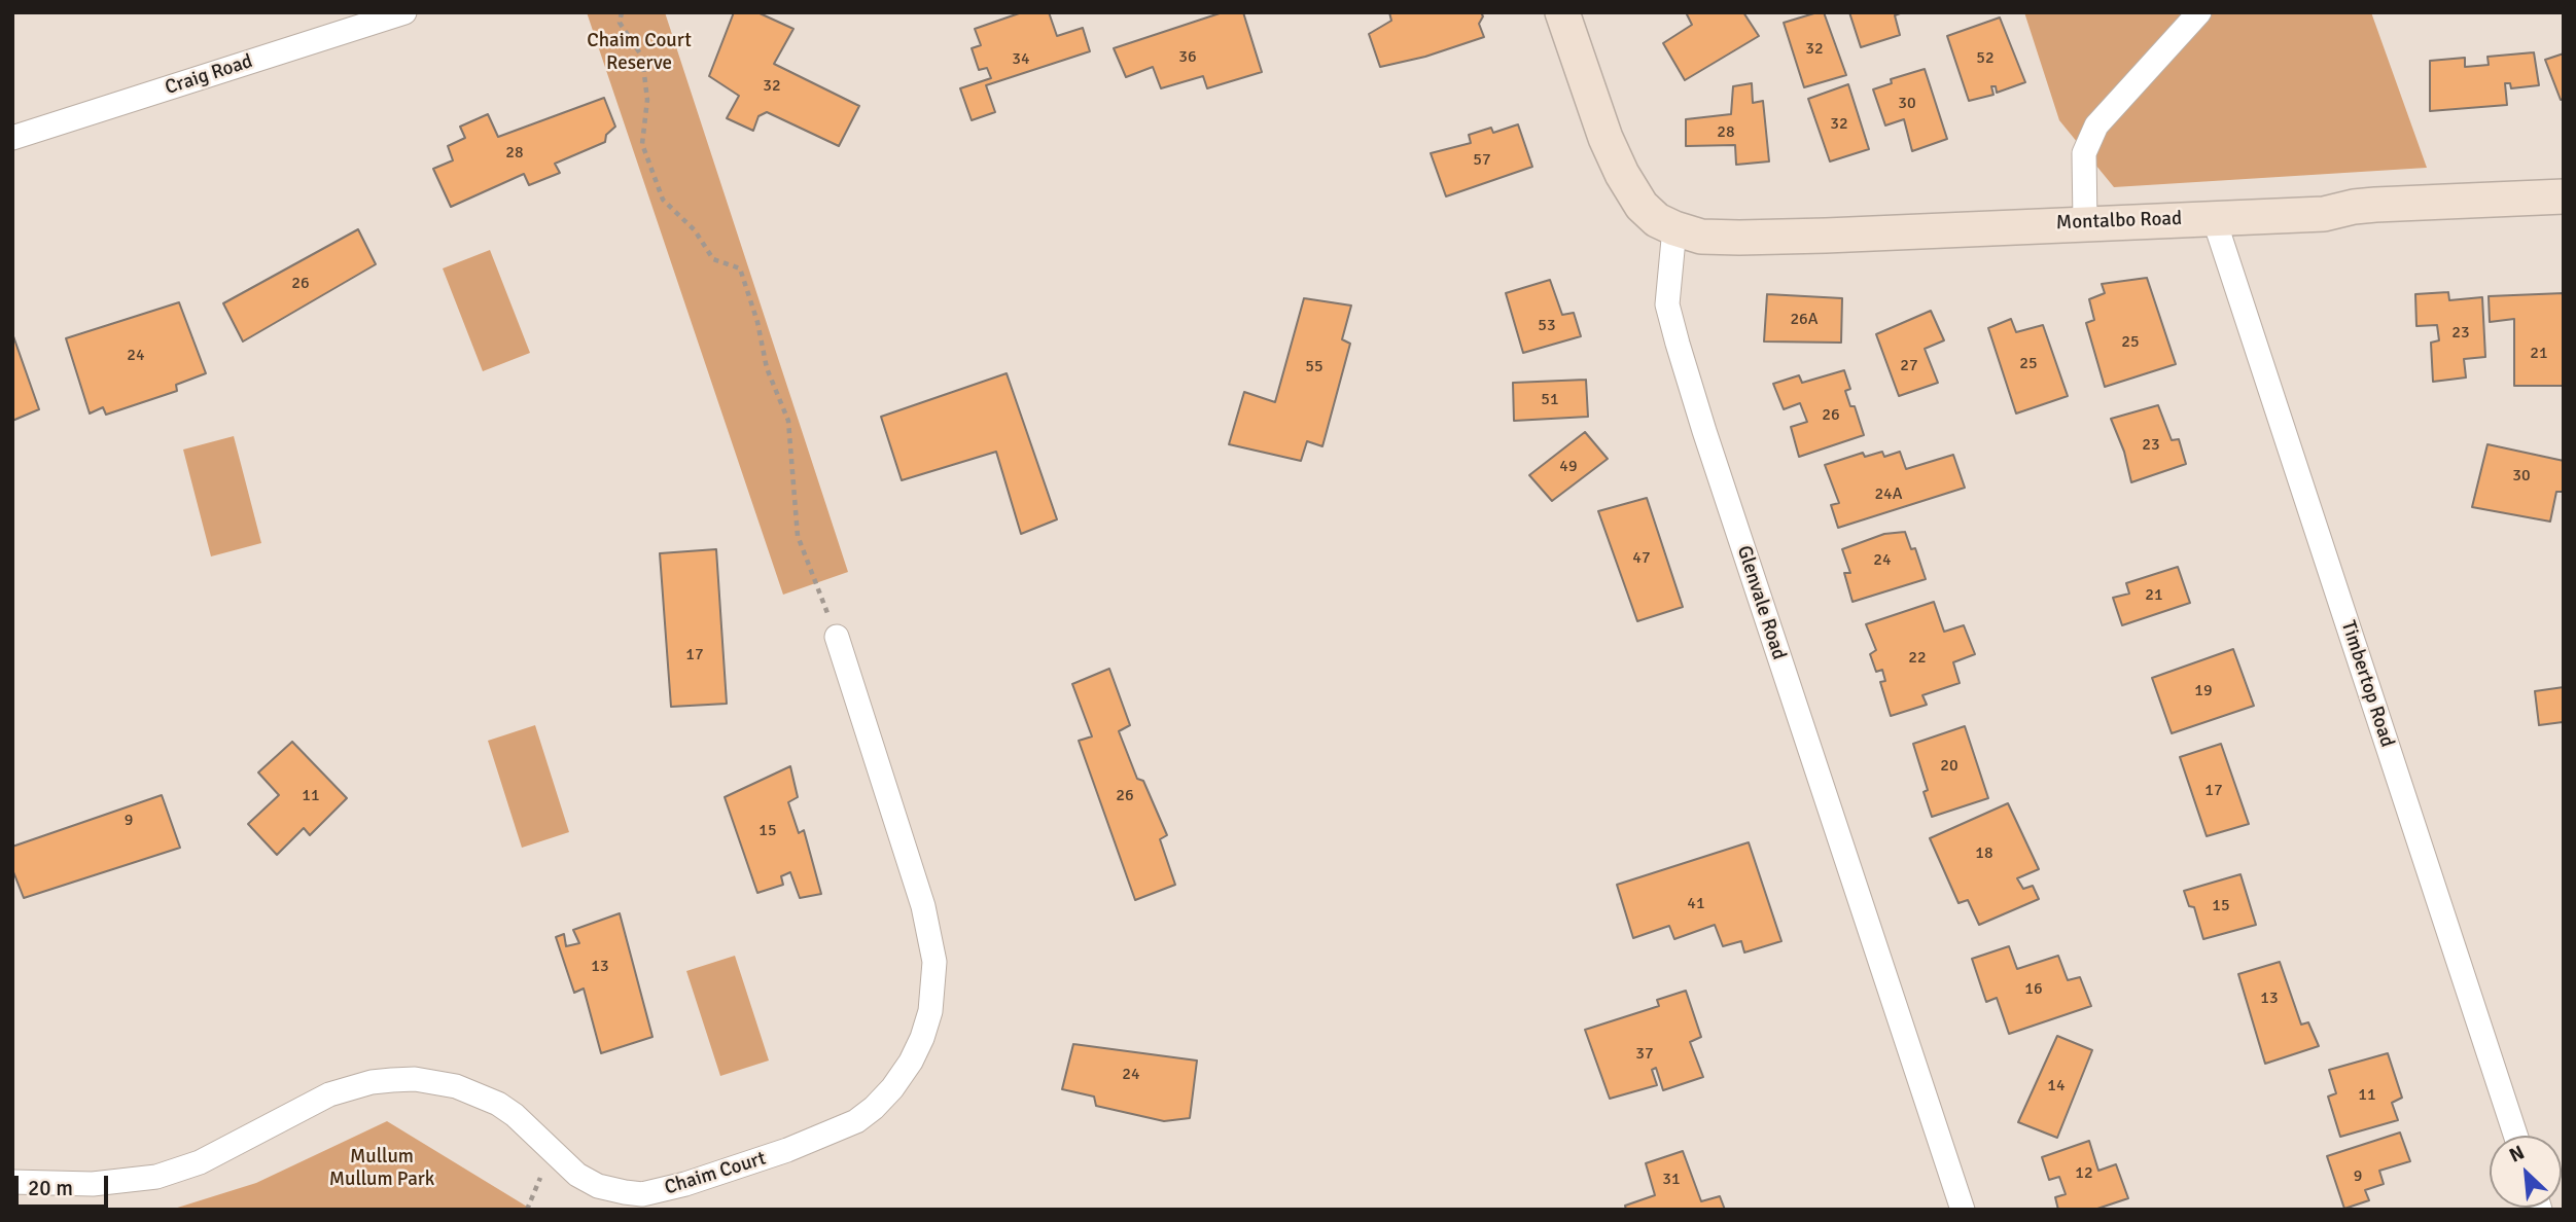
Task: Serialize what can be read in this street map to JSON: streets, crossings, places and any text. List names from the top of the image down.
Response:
{
  "streets": {
    "street": [
      "Craig Road",
      "Montalbo Road",
      "Glenvale Road",
      "Timbertop Road",
      "Chaim Court"
    ]
  },
  "crossings": [
    ["Montalbo Road", "Glenvale Road"],
    ["Montalbo Road", "Timbertop Road"]
  ],
  "parks": ["Chaim Court Reserve", "Mullum Mullum Park"],
  "house_numbers": [
    "32",
    "36",
    "52",
    "34",
    "32",
    "30",
    "32",
    "28",
    "28",
    "57",
    "26",
    "26A",
    "53",
    "23",
    "25",
    "21",
    "24",
    "25",
    "27",
    "55",
    "51",
    "26",
    "23",
    "49",
    "30",
    "24A",
    "47",
    "24",
    "21",
    "17",
    "22",
    "19",
    "20",
    "17",
    "11",
    "26",
    "9",
    "15",
    "18",
    "41",
    "15",
    "13",
    "16",
    "13",
    "37",
    "24",
    "14",
    "11",
    "12",
    "9",
    "31"
  ],
  "scale_bar": "20 m",
  "north": "top left"
}
